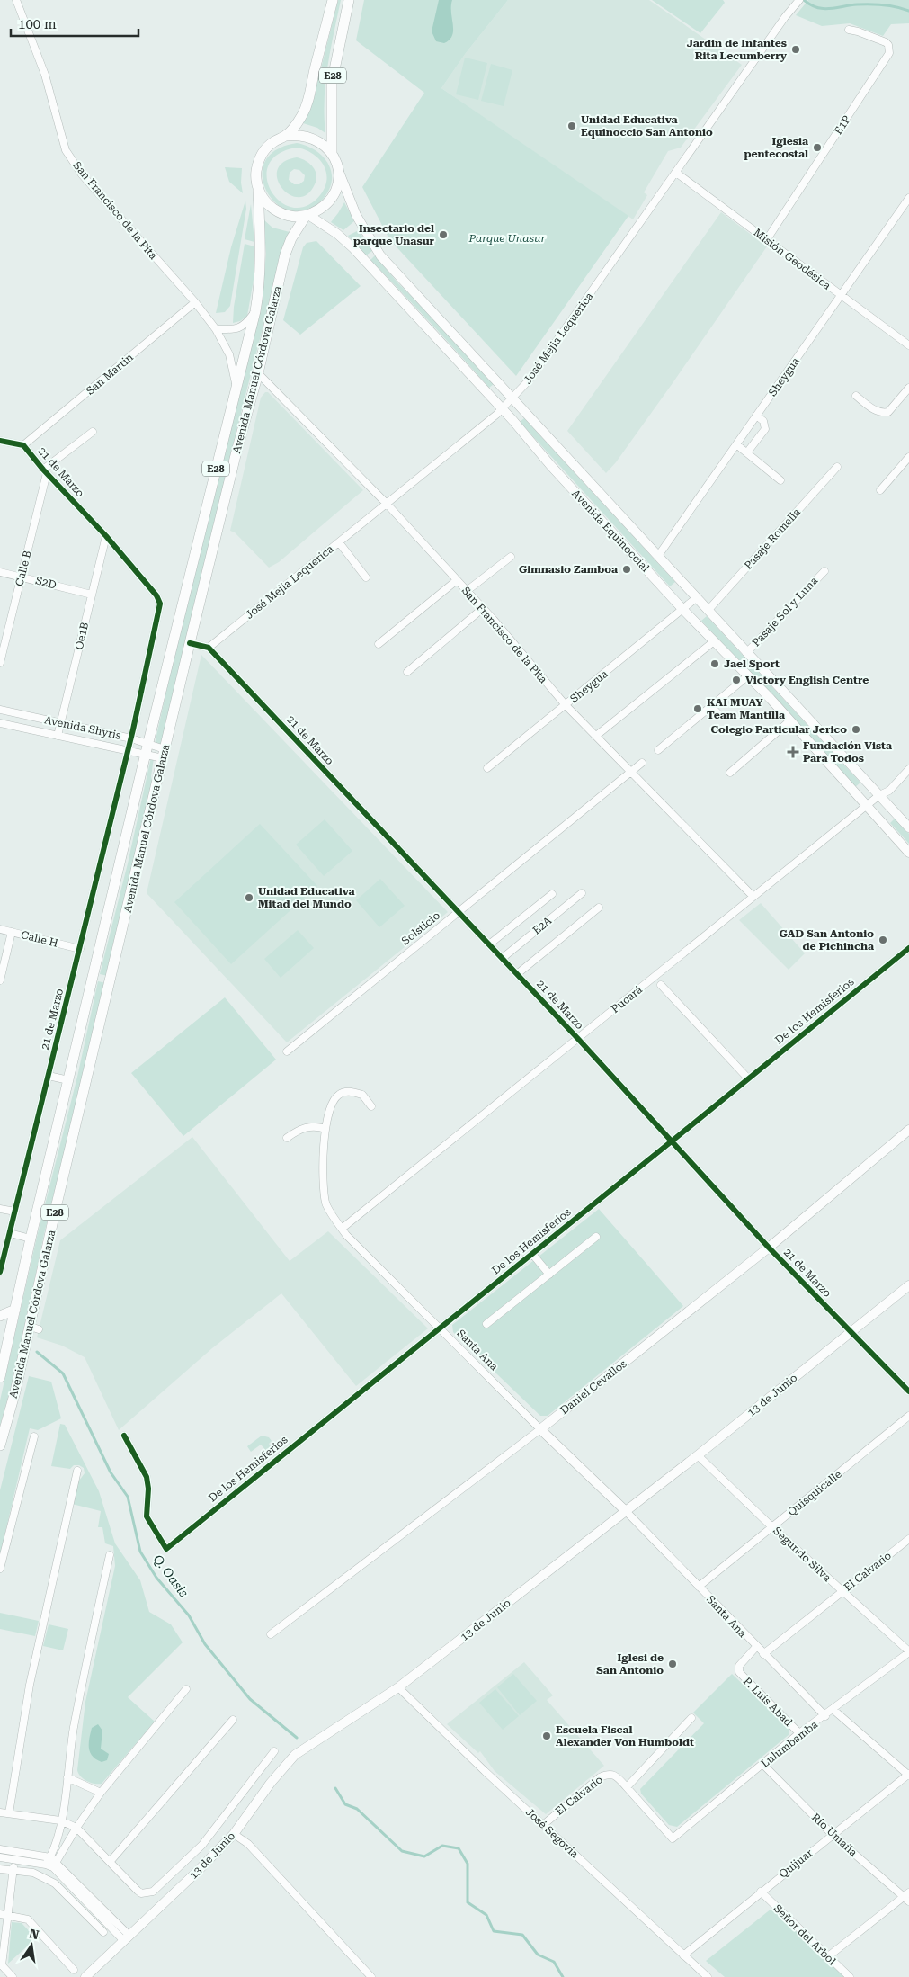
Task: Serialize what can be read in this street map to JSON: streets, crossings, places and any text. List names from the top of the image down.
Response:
{
  "streets": {
    "main road": [
      "E28",
      "Avenida Manuel Córdova Galarza",
      "Avenida Equinoccial",
      "Santa Ana",
      "Daniel Cevallos",
      "13 de Junio"
    ],
    "street": [
      "E1P",
      "San Francisco de la Pita",
      "Misión Geodésica",
      "José Mejia Lequerica",
      "San Martin",
      "Sheygua",
      "21 de Marzo",
      "Pasaje Romelia",
      "Calle B",
      "S2D",
      "Pasaje Sol y Luna",
      "Oe1B",
      "Avenida Shyris",
      "E2A",
      "Solsticio",
      "Calle H",
      "Pucará",
      "De los Hemisferios",
      "Quisquicalle",
      "Segundo Silva",
      "El Calvario",
      "P. Luis Abad",
      "Lulumbamba",
      "José Segovia",
      "Río Umaña",
      "Quijuar",
      "Señor del Arbol"
    ]
  },
  "crossings": [
    ["E28", "Avenida Manuel Córdova Galarza"],
    ["E28", "Avenida Equinoccial"],
    ["E1P", "Misión Geodésica"],
    ["San Francisco de la Pita", "José Mejia Lequerica"],
    ["San Francisco de la Pita", "Avenida Manuel Córdova Galarza"],
    ["San Francisco de la Pita", "San Martin"],
    ["San Francisco de la Pita", "Sheygua"],
    ["San Francisco de la Pita", "Solsticio"],
    ["San Francisco de la Pita", "Pucará"],
    ["Misión Geodésica", "José Mejia Lequerica"],
    ["Misión Geodésica", "Sheygua"],
    ["José Mejia Lequerica", "21 de Marzo"],
    ["José Mejia Lequerica", "Avenida Equinoccial"],
    ["Avenida Manuel Córdova Galarza", "Avenida Equinoccial"],
    ["Avenida Manuel Córdova Galarza", "Avenida Shyris"],
    ["San Martin", "21 de Marzo"],
    ["Sheygua", "Avenida Equinoccial"],
    ["21 de Marzo", "Calle B"],
    ["21 de Marzo", "Oe1B"],
    ["21 de Marzo", "Avenida Shyris"],
    ["21 de Marzo", "E2A"],
    ["21 de Marzo", "Solsticio"],
    ["21 de Marzo", "Calle H"],
    ["21 de Marzo", "Pucará"],
    ["21 de Marzo", "De los Hemisferios"],
    ["21 de Marzo", "Daniel Cevallos"],
    ["21 de Marzo", "13 de Junio"],
    ["Avenida Equinoccial", "Pasaje Romelia"],
    ["Avenida Equinoccial", "Pasaje Sol y Luna"],
    ["Avenida Equinoccial", "Pucará"],
    ["Calle B", "S2D"],
    ["S2D", "Oe1B"],
    ["Oe1B", "Avenida Shyris"],
    ["Pucará", "Santa Ana"],
    ["De los Hemisferios", "Santa Ana"],
    ["Santa Ana", "Daniel Cevallos"],
    ["Santa Ana", "13 de Junio"],
    ["Santa Ana", "Quisquicalle"],
    ["Santa Ana", "El Calvario"],
    ["Santa Ana", "P. Luis Abad"],
    ["Santa Ana", "Lulumbamba"],
    ["13 de Junio", "Segundo Silva"],
    ["13 de Junio", "José Segovia"],
    ["Quisquicalle", "Segundo Silva"],
    ["Segundo Silva", "El Calvario"],
    ["Segundo Silva", "Lulumbamba"],
    ["El Calvario", "Lulumbamba"],
    ["El Calvario", "José Segovia"],
    ["P. Luis Abad", "Lulumbamba"],
    ["Lulumbamba", "Río Umaña"],
    ["José Segovia", "Quijuar"],
    ["Río Umaña", "Quijuar"],
    ["Quijuar", "Señor del Arbol"]
  ],
  "water": ["Q. Oasis"],
  "parks": ["Parque Unasur"],
  "places": {
    "other": [
      "Jardin de Infantes Rita Lecumberry",
      "Unidad Educativa Equinoccio San Antonio",
      "Iglesia pentecostal",
      "Insectario del parque Unasur",
      "Gimnasio Zamboa",
      "Jael Sport",
      "Victory English Centre",
      "KAI MUAY Team Mantilla",
      "Colegio Particular Jerico",
      "Unidad Educativa Mitad del Mundo",
      "GAD San Antonio de Pichincha",
      "Iglesi de San Antonio",
      "Escuela Fiscal Alexander Von Humboldt"
    ],
    "health": ["Fundación Vista Para Todos"]
  },
  "scale_bar": "100 m",
  "north": "top"
}
